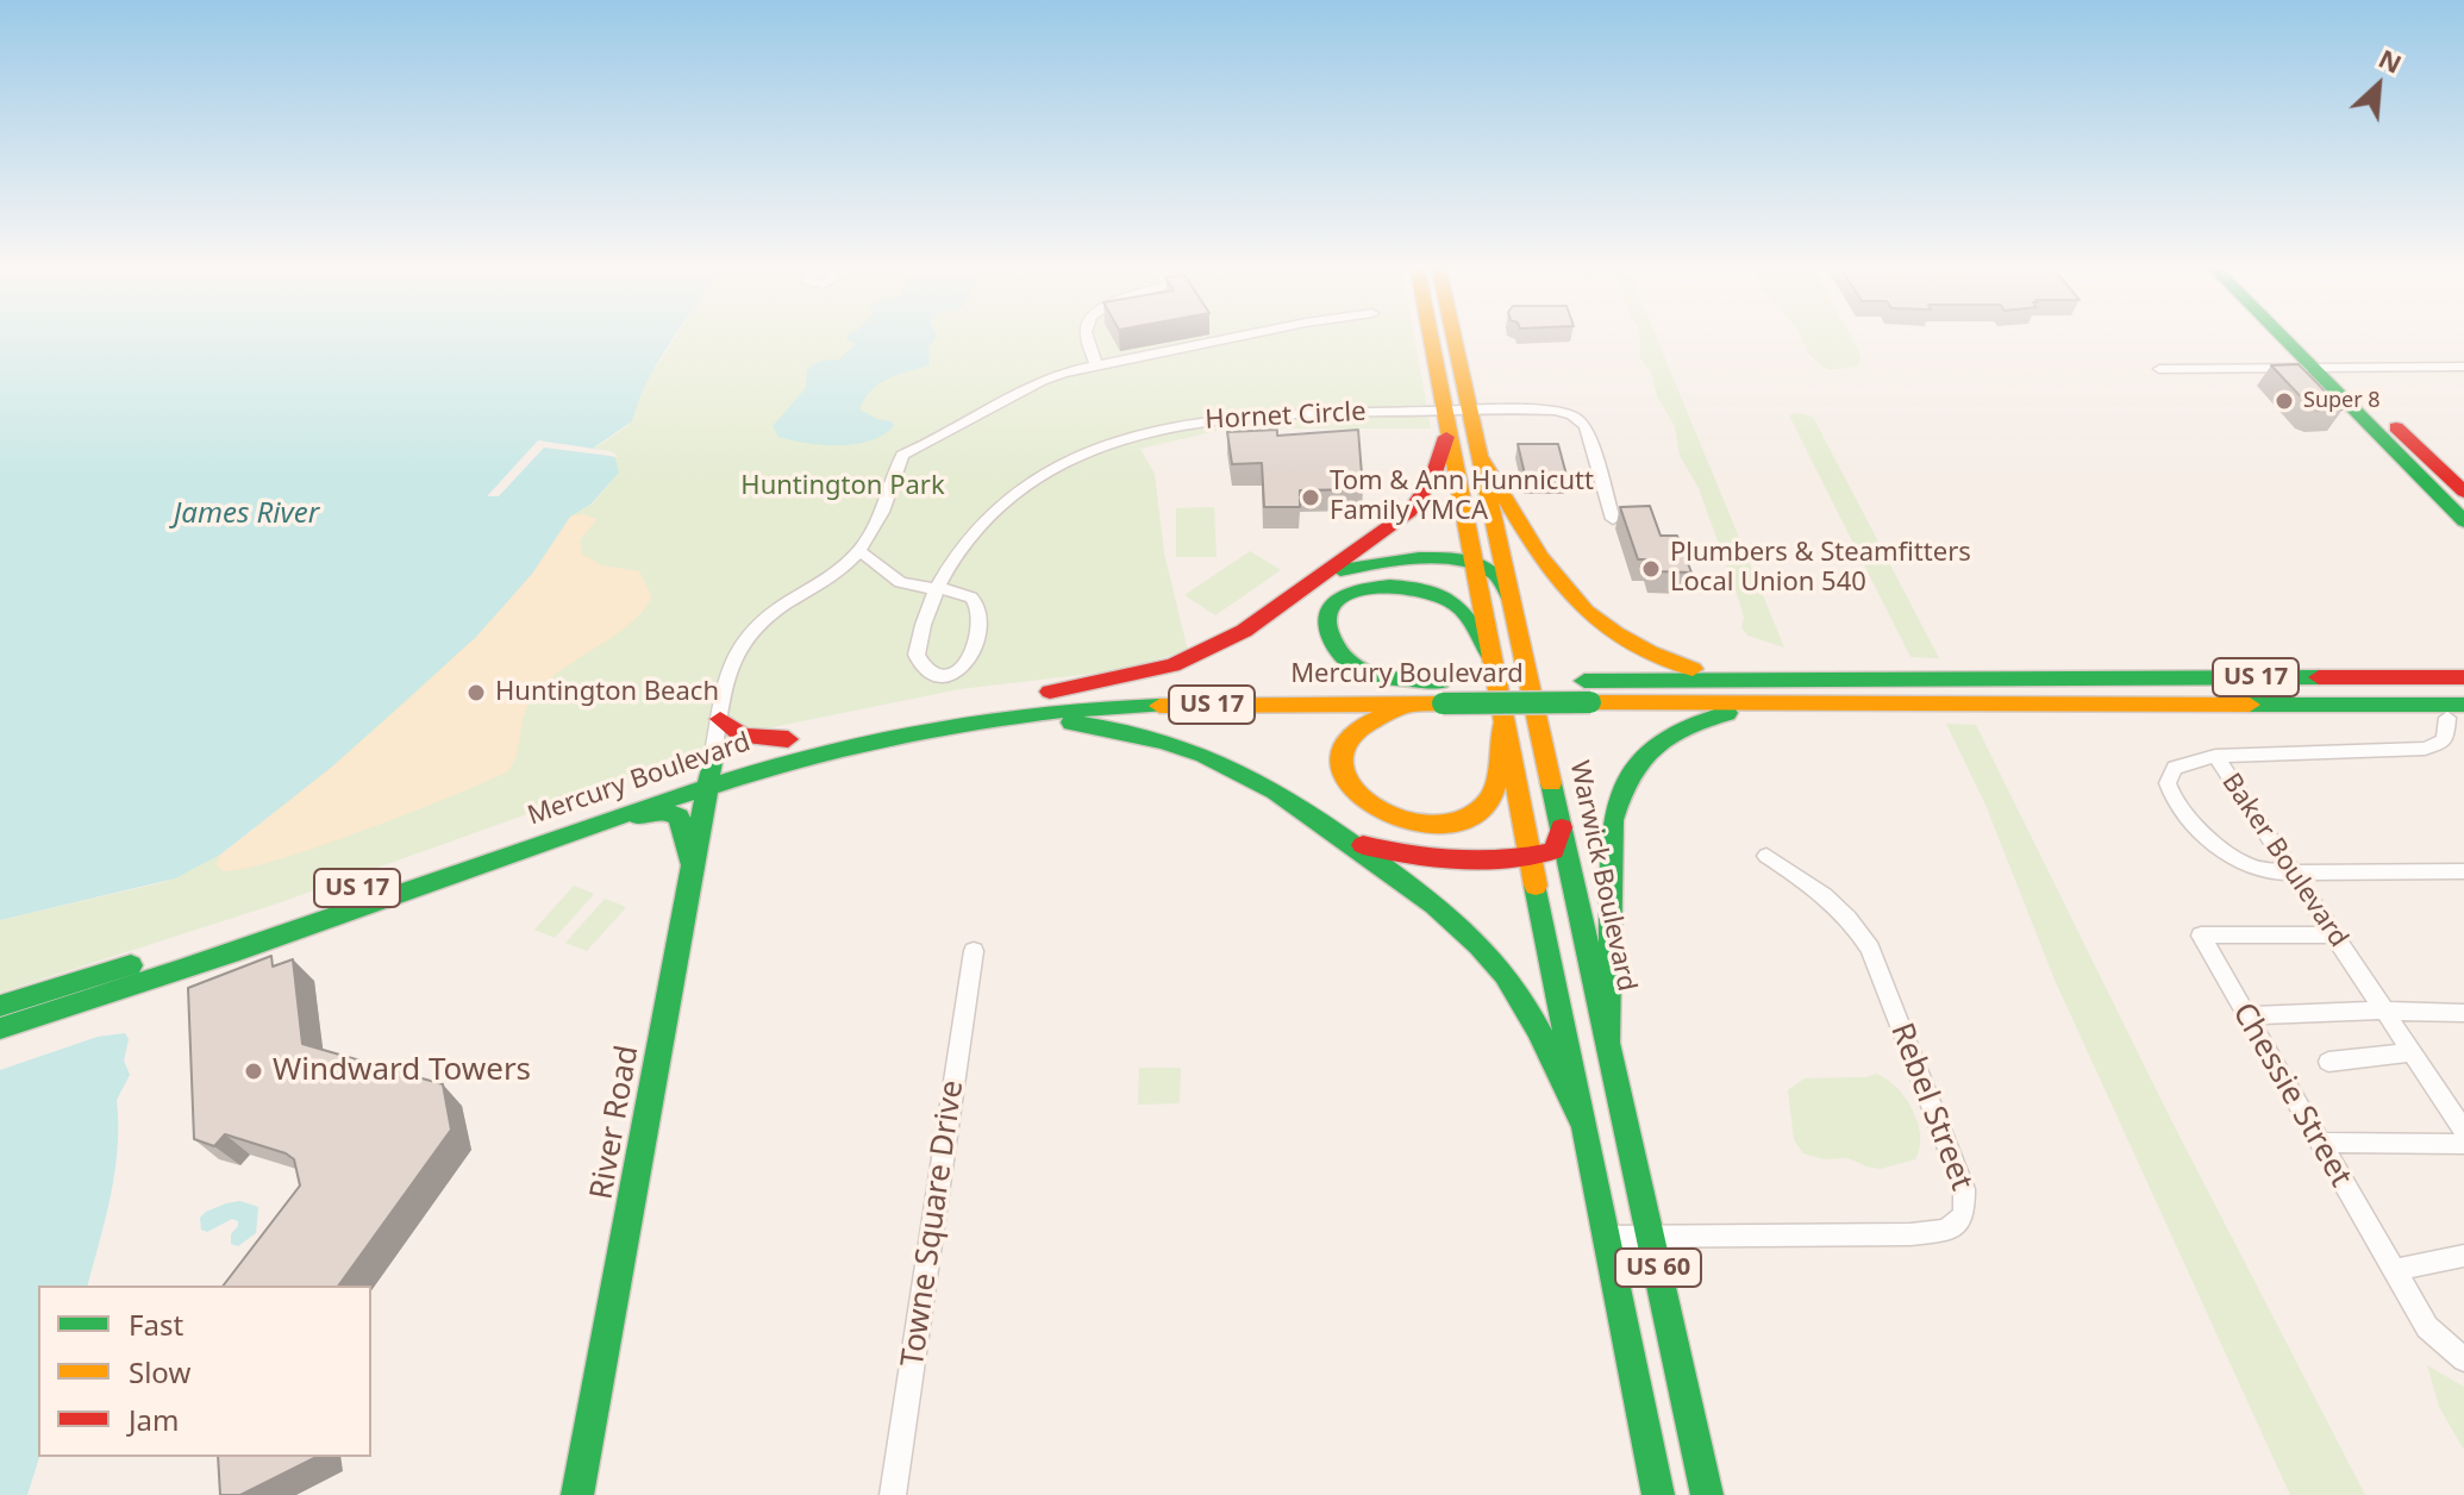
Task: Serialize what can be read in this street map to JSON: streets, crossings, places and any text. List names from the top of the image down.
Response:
{
  "streets": {
    "main road": [
      "Mercury Boulevard",
      "US 17",
      "Warwick Boulevard",
      "River Road",
      "US 60"
    ],
    "street": [
      "Hornet Circle",
      "Baker Boulevard",
      "Chessie Street",
      "Rebel Street",
      "Towne Square Drive"
    ]
  },
  "crossings": [
    ["Hornet Circle", "Warwick Boulevard"],
    ["Mercury Boulevard", "US 17"],
    ["Mercury Boulevard", "River Road"],
    ["US 17", "Baker Boulevard"],
    ["Baker Boulevard", "Chessie Street"],
    ["Warwick Boulevard", "Rebel Street"]
  ],
  "water": ["James River"],
  "parks": ["Huntington Park"],
  "places": [
    "Super 8",
    "Tom & Ann Hunnicutt Family YMCA",
    "Plumbers & Steamfitters Local Union 540",
    "Huntington Beach",
    "Windward Towers"
  ],
  "legend": ["Fast", "Slow", "Jam"],
  "north": "top right"
}
